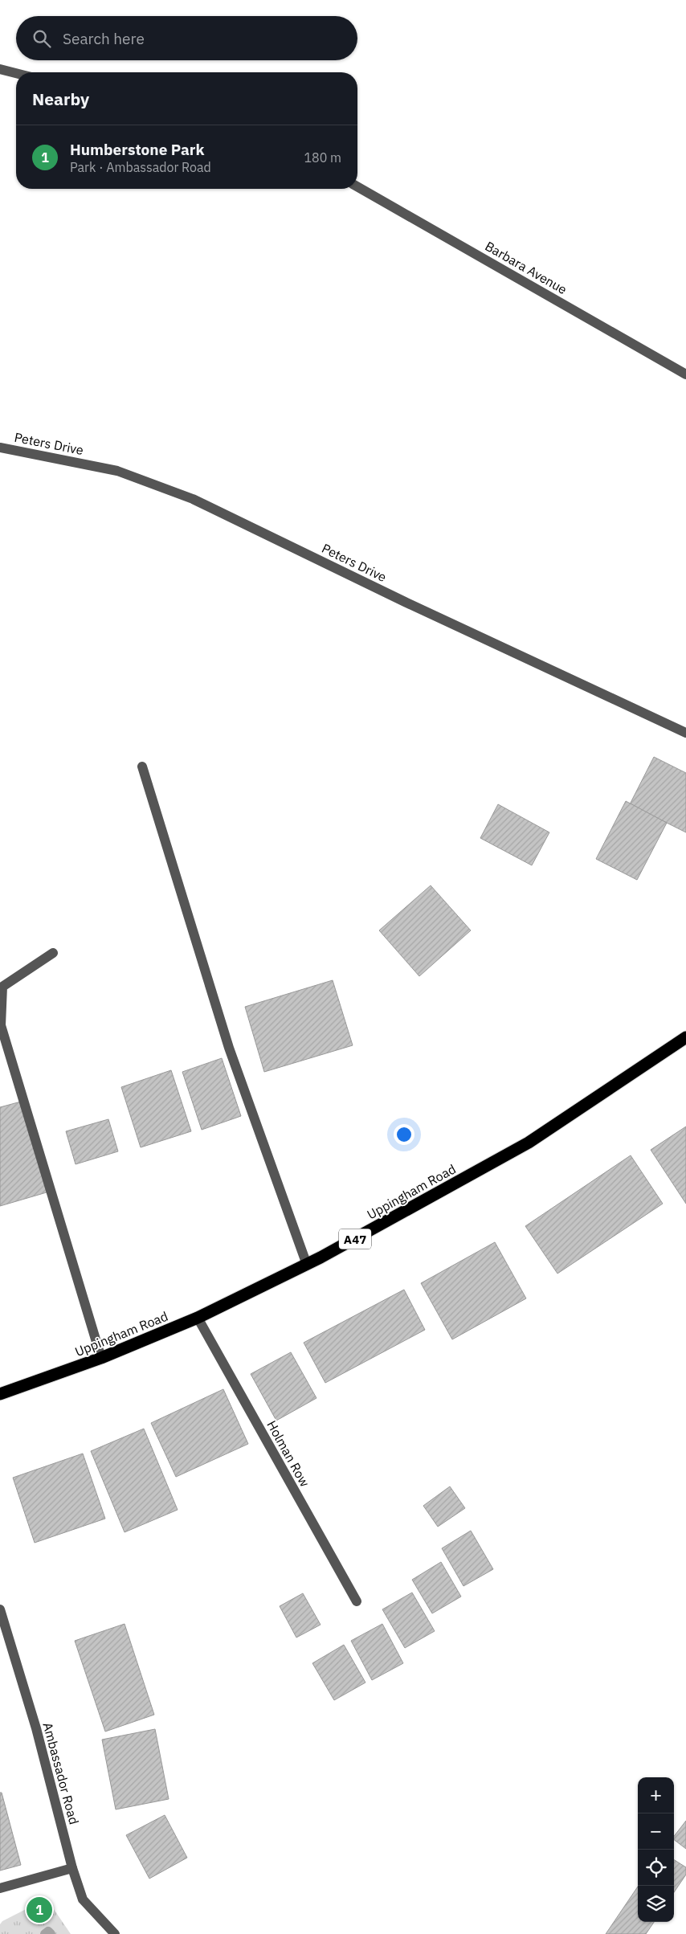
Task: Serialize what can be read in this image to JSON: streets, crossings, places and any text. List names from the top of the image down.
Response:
{
  "streets": {
    "highway": ["Uppingham Road", "A47"],
    "street": [
      "Barbara Avenue",
      "Peters Drive",
      "Holman Row",
      "Ambassador Road"
    ]
  },
  "crossings": [
    ["Uppingham Road", "Holman Row"]
  ],
  "page": {
    "search": "Search here",
    "heading": "Nearby",
    "list": [
      {
        "mark": "1",
        "name": "Humberstone Park",
        "note": "Park · Ambassador Road",
        "value": "180 m"
      }
    ],
    "map_buttons": ["+", "−"],
    "pins": "1"
  }
}
